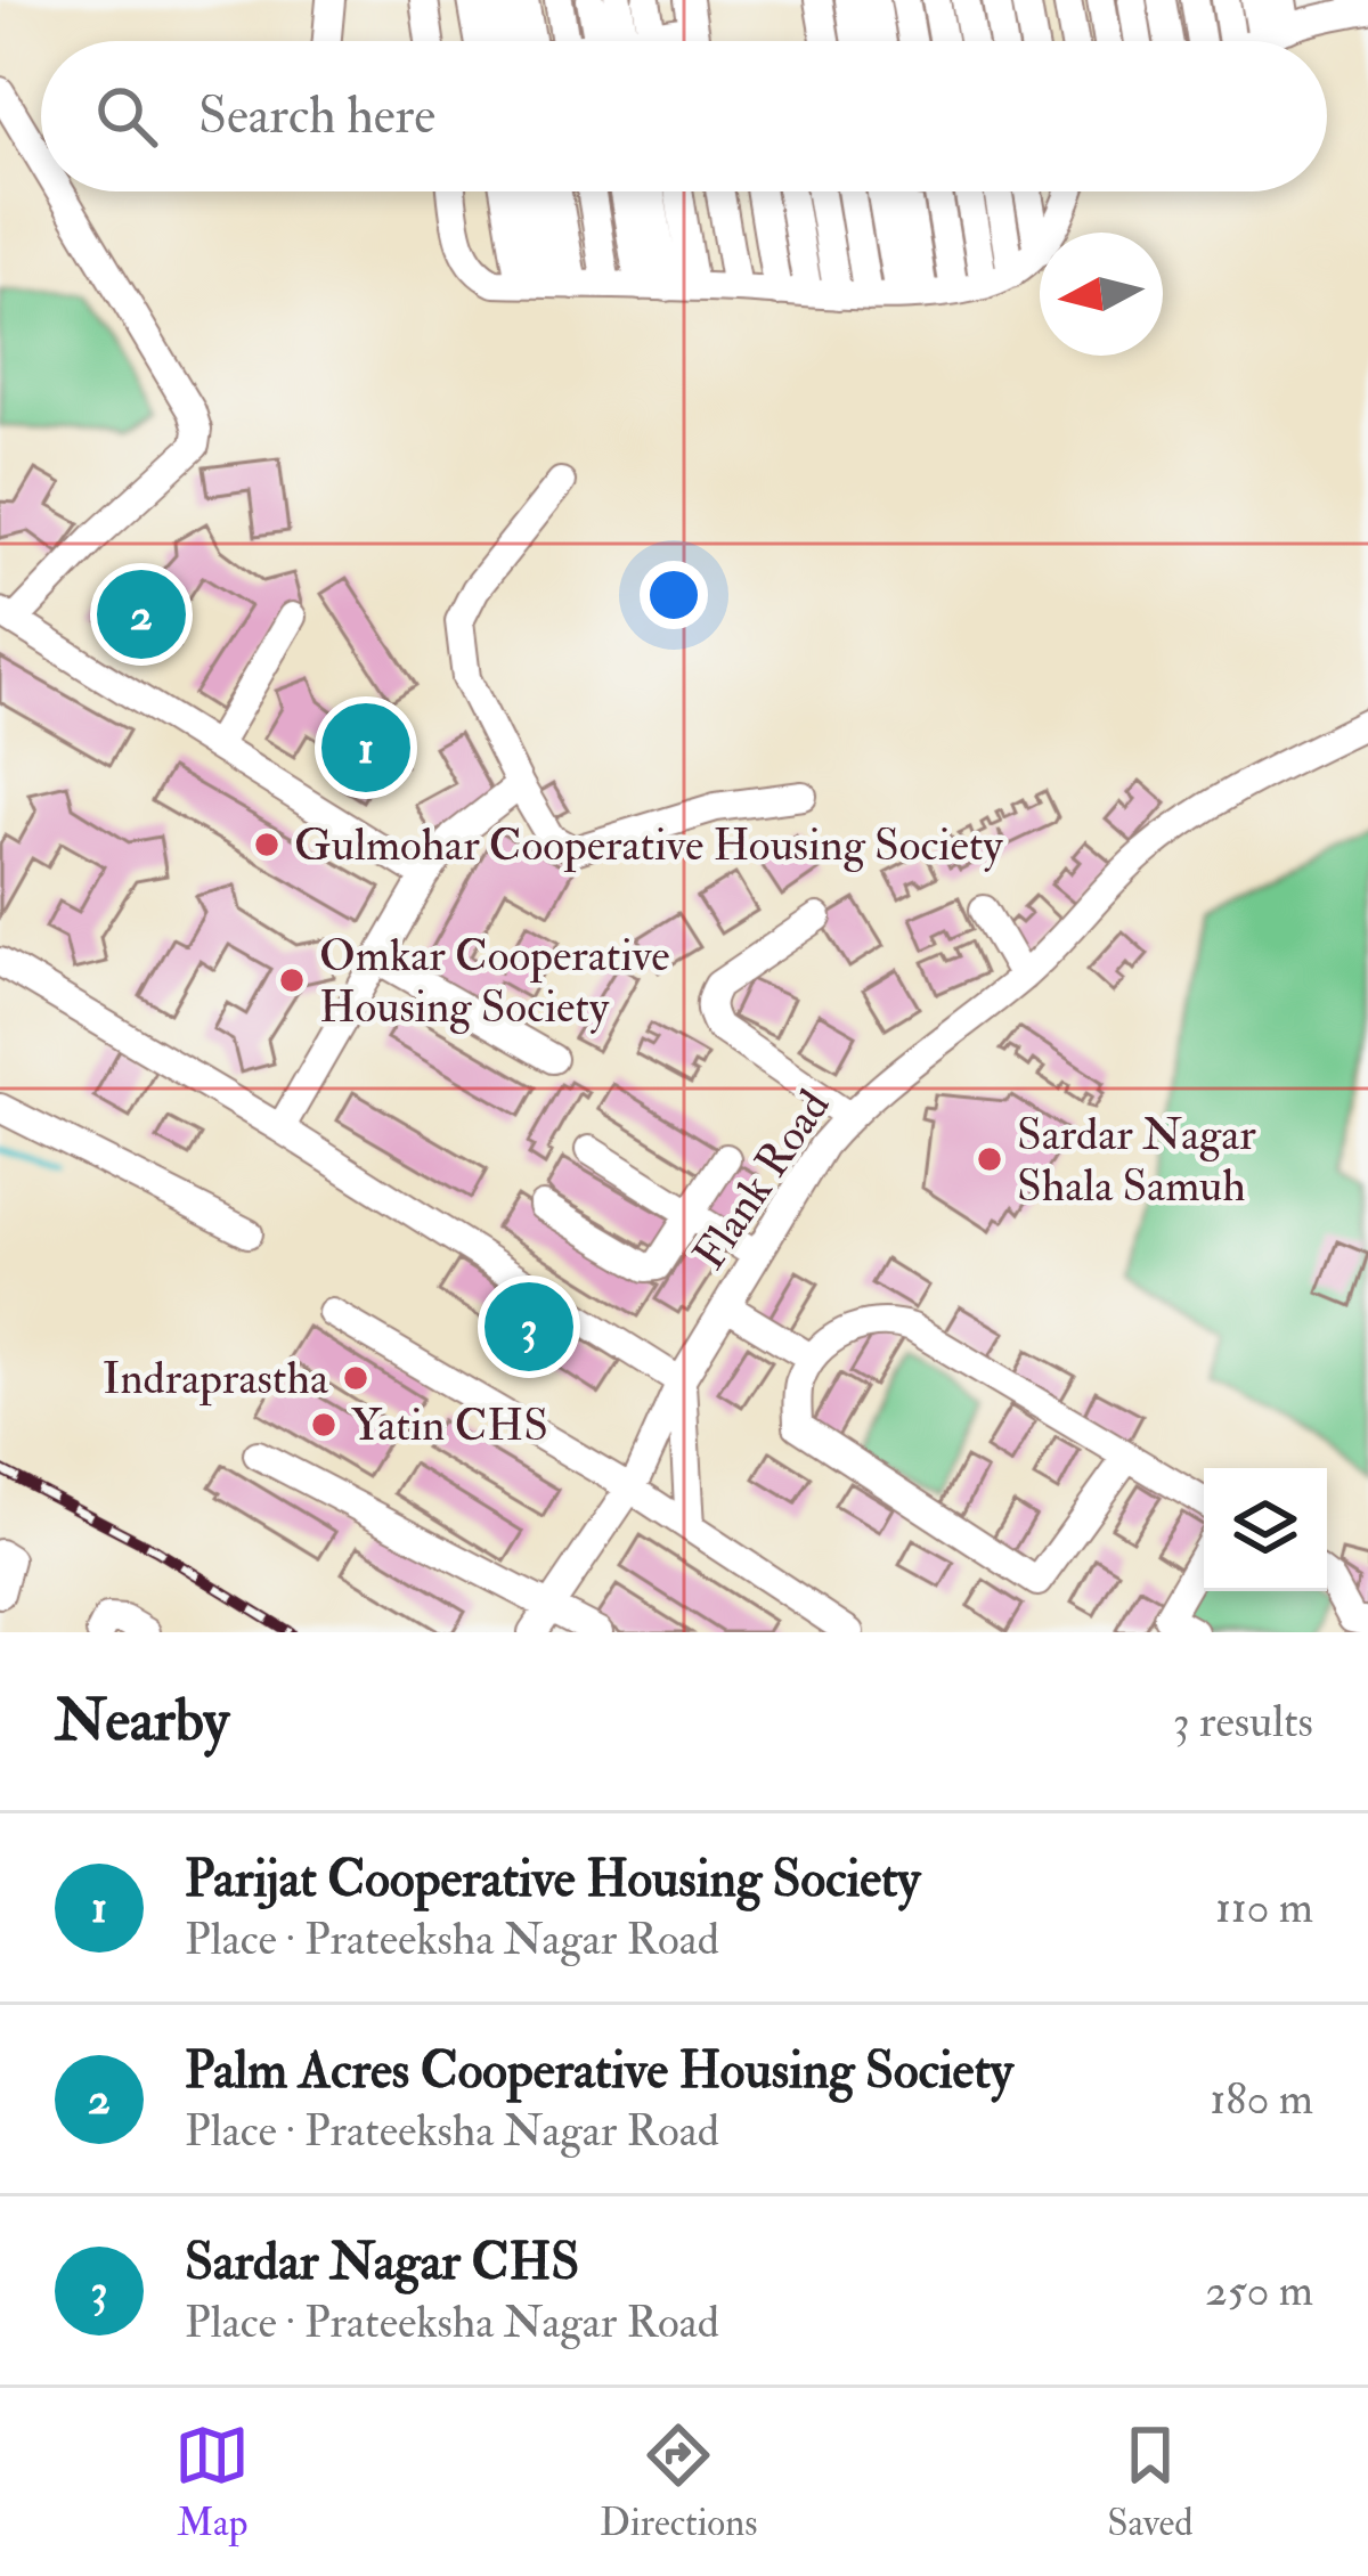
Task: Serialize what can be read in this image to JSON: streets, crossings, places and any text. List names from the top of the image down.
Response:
{
  "streets": {
    "street": ["Flank Road"]
  },
  "places": [
    "Gulmohar Cooperative Housing Society",
    "Omkar Cooperative Housing Society",
    "Sardar Nagar Shala Samuh",
    "Indraprastha",
    "Yatin CHS"
  ],
  "north": "left",
  "page": {
    "search": "Search here",
    "pins": ["2", "1", "3"],
    "heading": ["Nearby", "3 results"],
    "list": [
      {
        "mark": "1",
        "name": "Parijat Cooperative Housing Society",
        "note": "Place · Prateeksha Nagar Road",
        "value": "110 m"
      },
      {
        "mark": "2",
        "name": "Palm Acres Cooperative Housing Society",
        "note": "Place · Prateeksha Nagar Road",
        "value": "180 m"
      },
      {
        "mark": "3",
        "name": "Sardar Nagar CHS",
        "note": "Place · Prateeksha Nagar Road",
        "value": "250 m"
      }
    ],
    "nav": ["Map", "Directions", "Saved"]
  }
}
